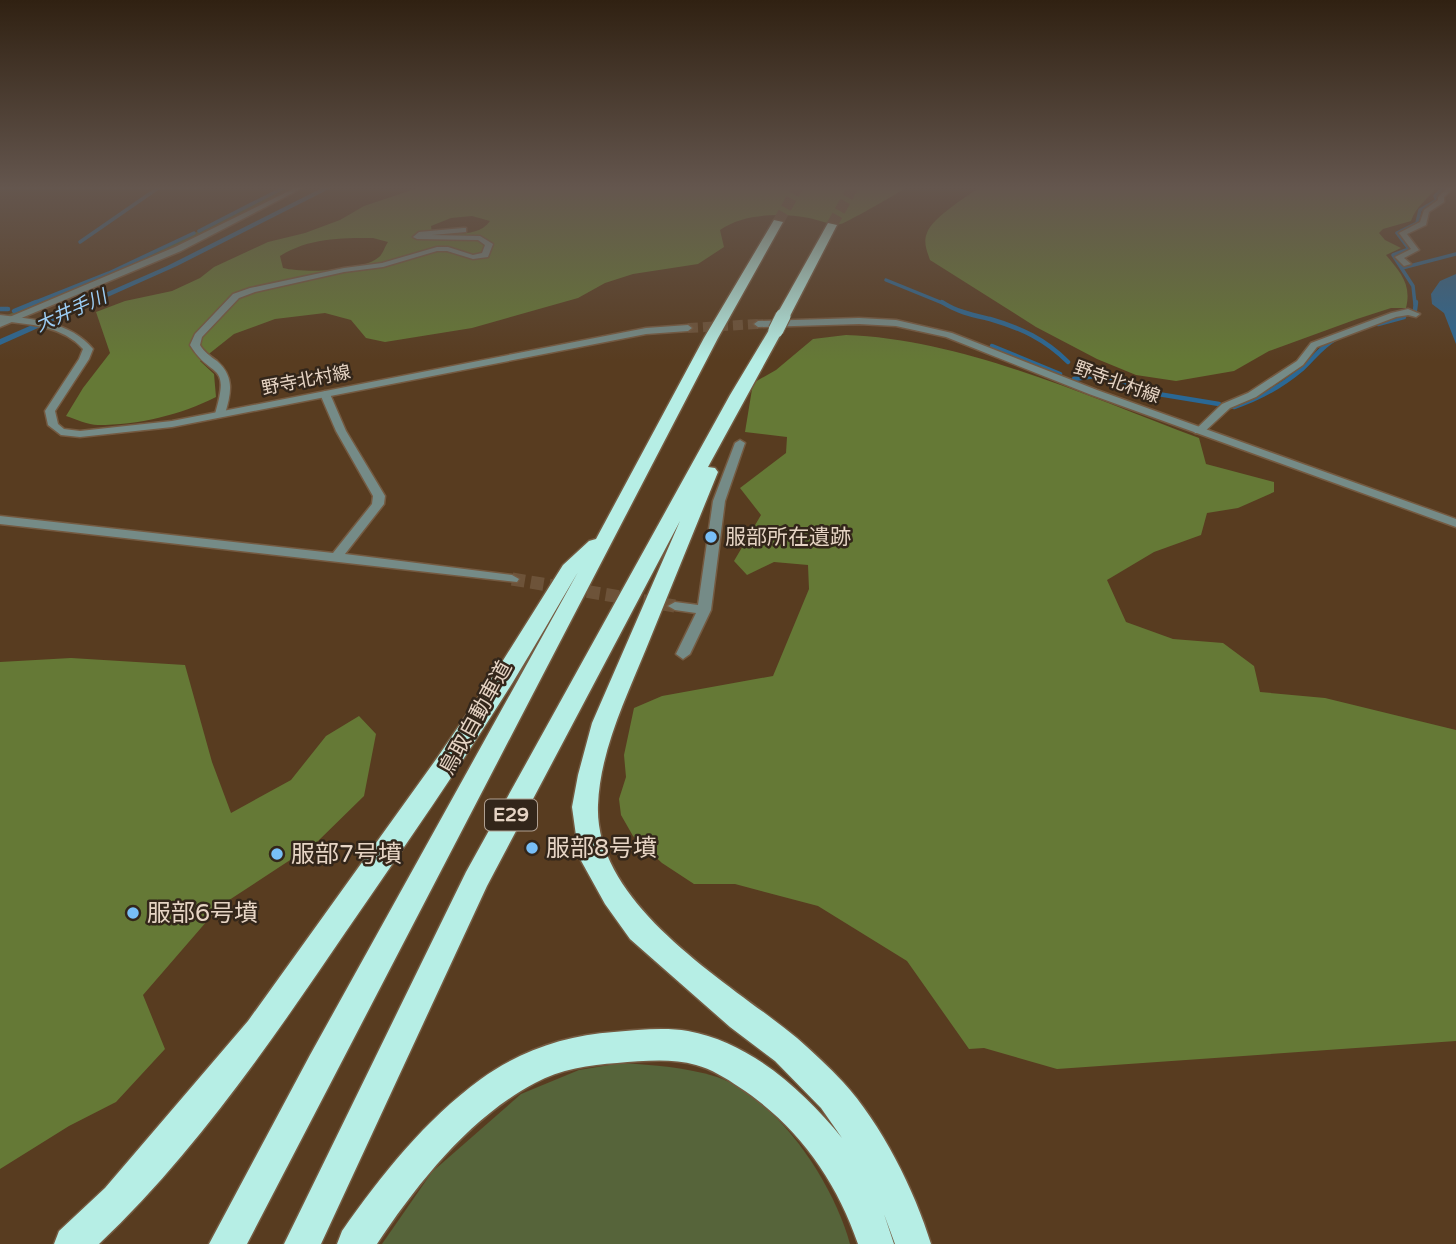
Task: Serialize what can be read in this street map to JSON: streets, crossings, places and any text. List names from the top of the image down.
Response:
{
  "streets": {
    "highway": ["鳥取自動車道", "E29"],
    "street": ["野寺北村線"]
  },
  "water": ["大井手川"],
  "places": [
    "服部所在遺跡",
    "服部8号墳",
    "服部7号墳",
    "服部6号墳"
  ]
}
